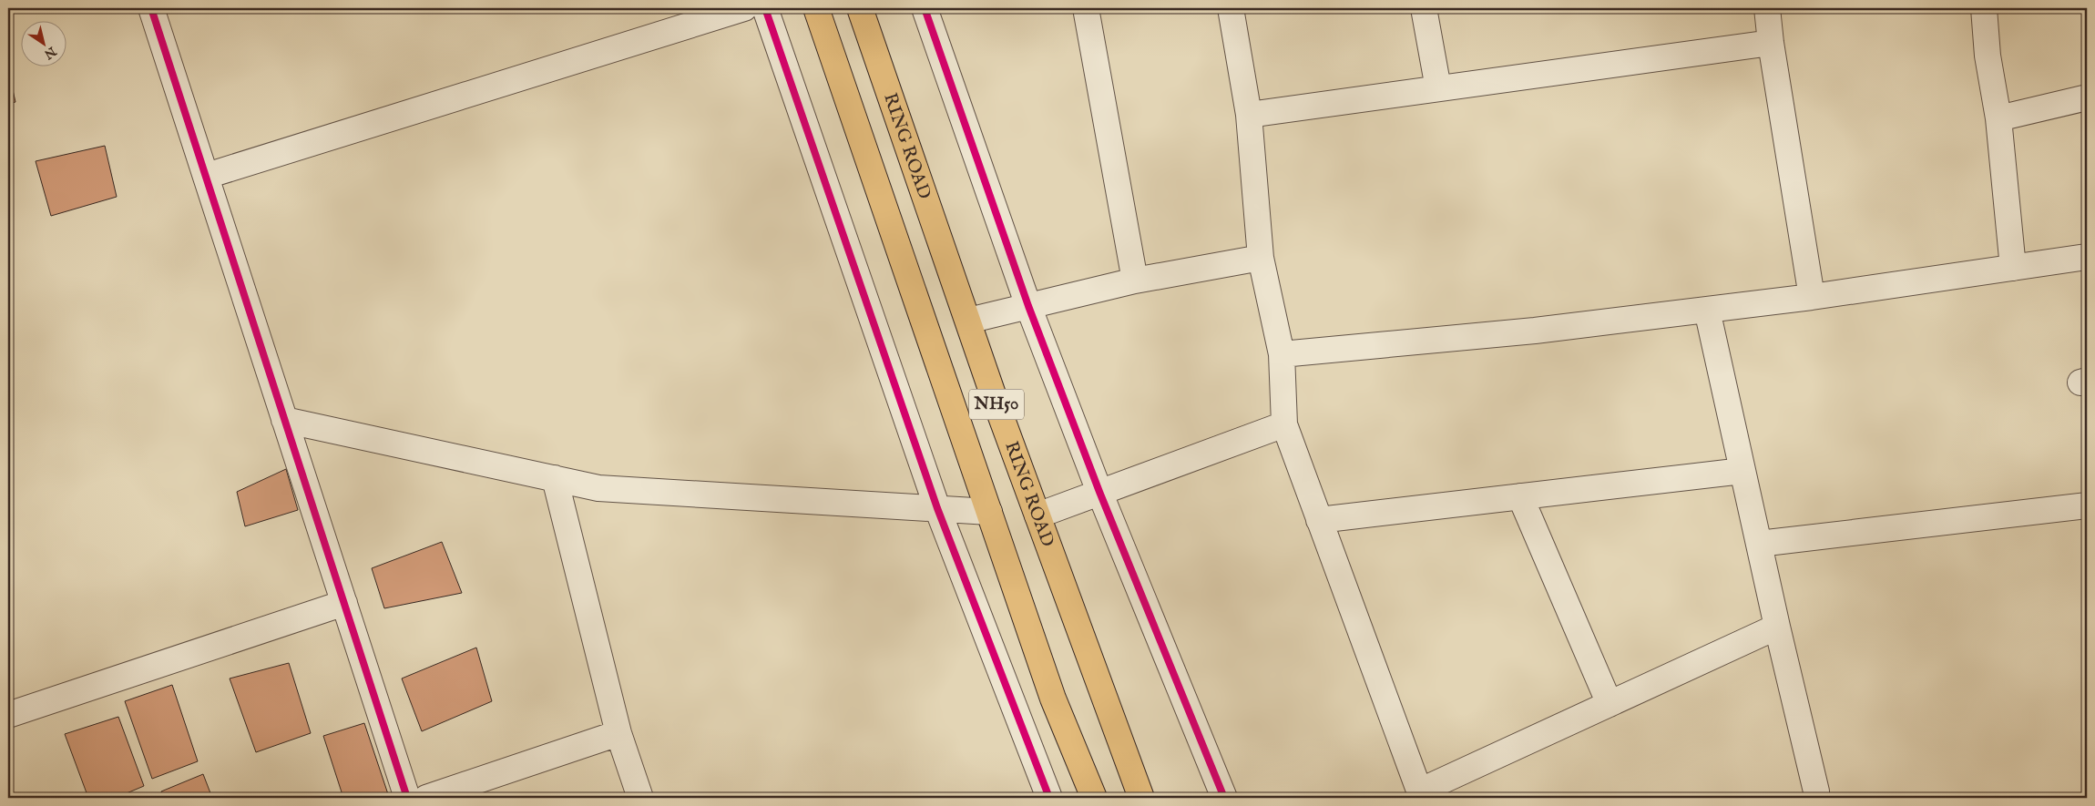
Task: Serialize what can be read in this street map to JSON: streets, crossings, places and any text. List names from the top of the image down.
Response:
{
  "streets": {
    "highway": ["RING ROAD", "NH50"]
  },
  "north": "bottom right"
}
